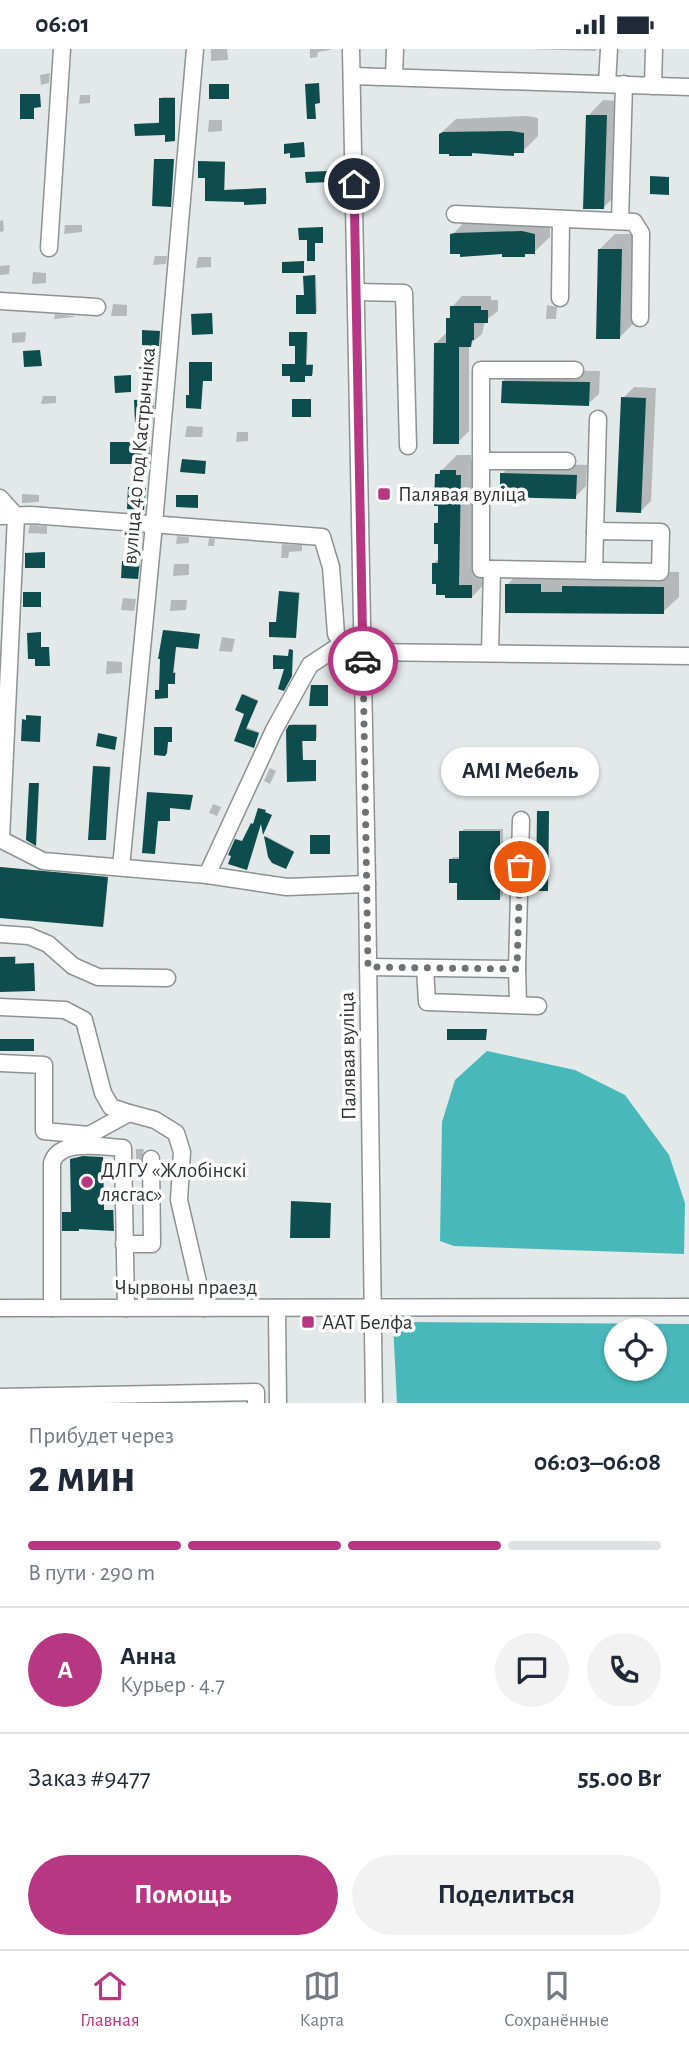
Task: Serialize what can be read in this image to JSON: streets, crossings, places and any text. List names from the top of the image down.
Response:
{
  "streets": {
    "street": ["вуліца 40 год Кастрычніка", "Палявая вуліца", "Чырвоны праезд"]
  },
  "crossings": [
    ["Палявая вуліца", "Чырвоны праезд"]
  ],
  "places": {
    "transit": ["Палявая вуліца", "ААТ Белфа"],
    "other": ["AMI Мебель", "ДЛГУ «Жлобінскі лясгас»"]
  },
  "page": {
    "status": "06:01",
    "bubble": "AMI Мебель",
    "heading": ["2 мин", "Прибудет через", "06:03–06:08"],
    "panel": [
      "Анна",
      "Курьер · 4.7",
      "Заказ #9477",
      "55.00 Br"
    ],
    "bar": "В пути · 290 m",
    "round": "А",
    "buttons": ["Помощь", "Поделиться"],
    "tabs": ["Главная", "Карта", "Сохранённые"]
  }
}
